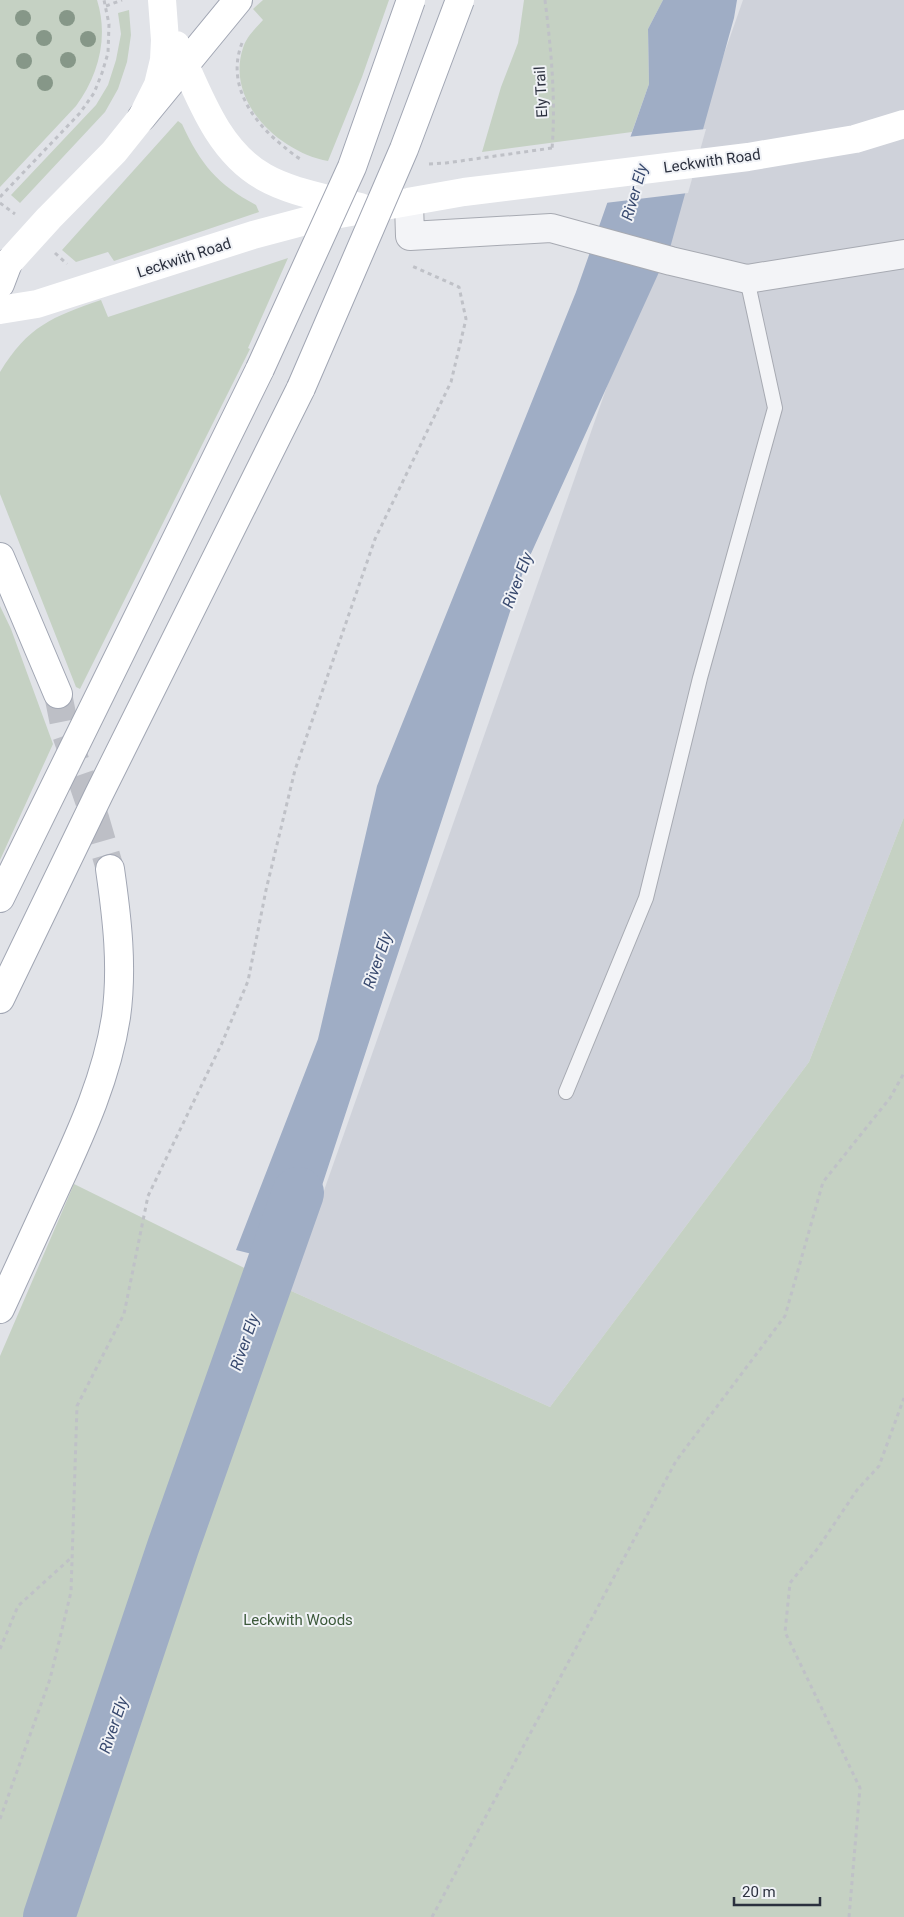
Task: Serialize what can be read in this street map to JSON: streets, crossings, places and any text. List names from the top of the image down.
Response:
{
  "streets": {
    "main road": ["Leckwith Road"],
    "path": ["Ely Trail"]
  },
  "crossings": [
    ["Ely Trail", "Leckwith Road"]
  ],
  "water": ["River Ely"],
  "parks": ["Leckwith Woods"],
  "scale_bar": "20 m"
}
